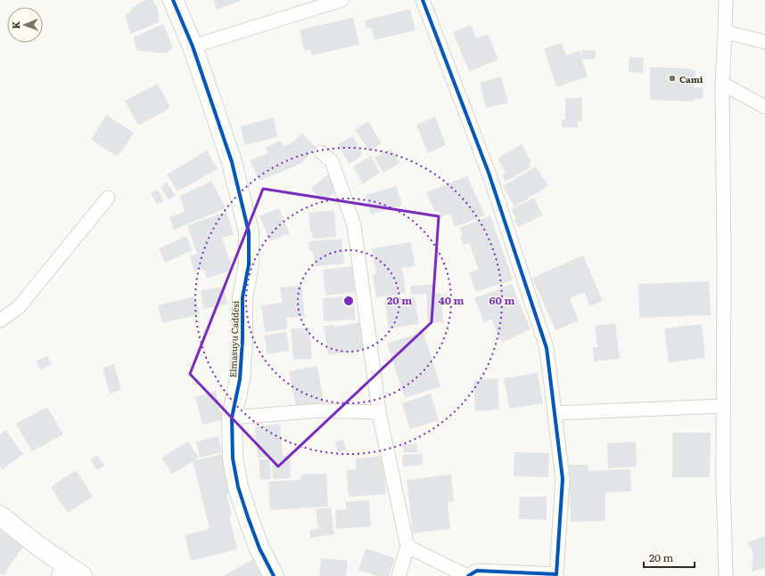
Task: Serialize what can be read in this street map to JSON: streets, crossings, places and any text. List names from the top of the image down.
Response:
{
  "streets": {
    "street": ["Elmasuyu Caddesi"]
  },
  "places": ["Cami"],
  "scale_bar": "20 m",
  "north": "left",
  "rings": ["20 m", "40 m", "60 m"]
}
